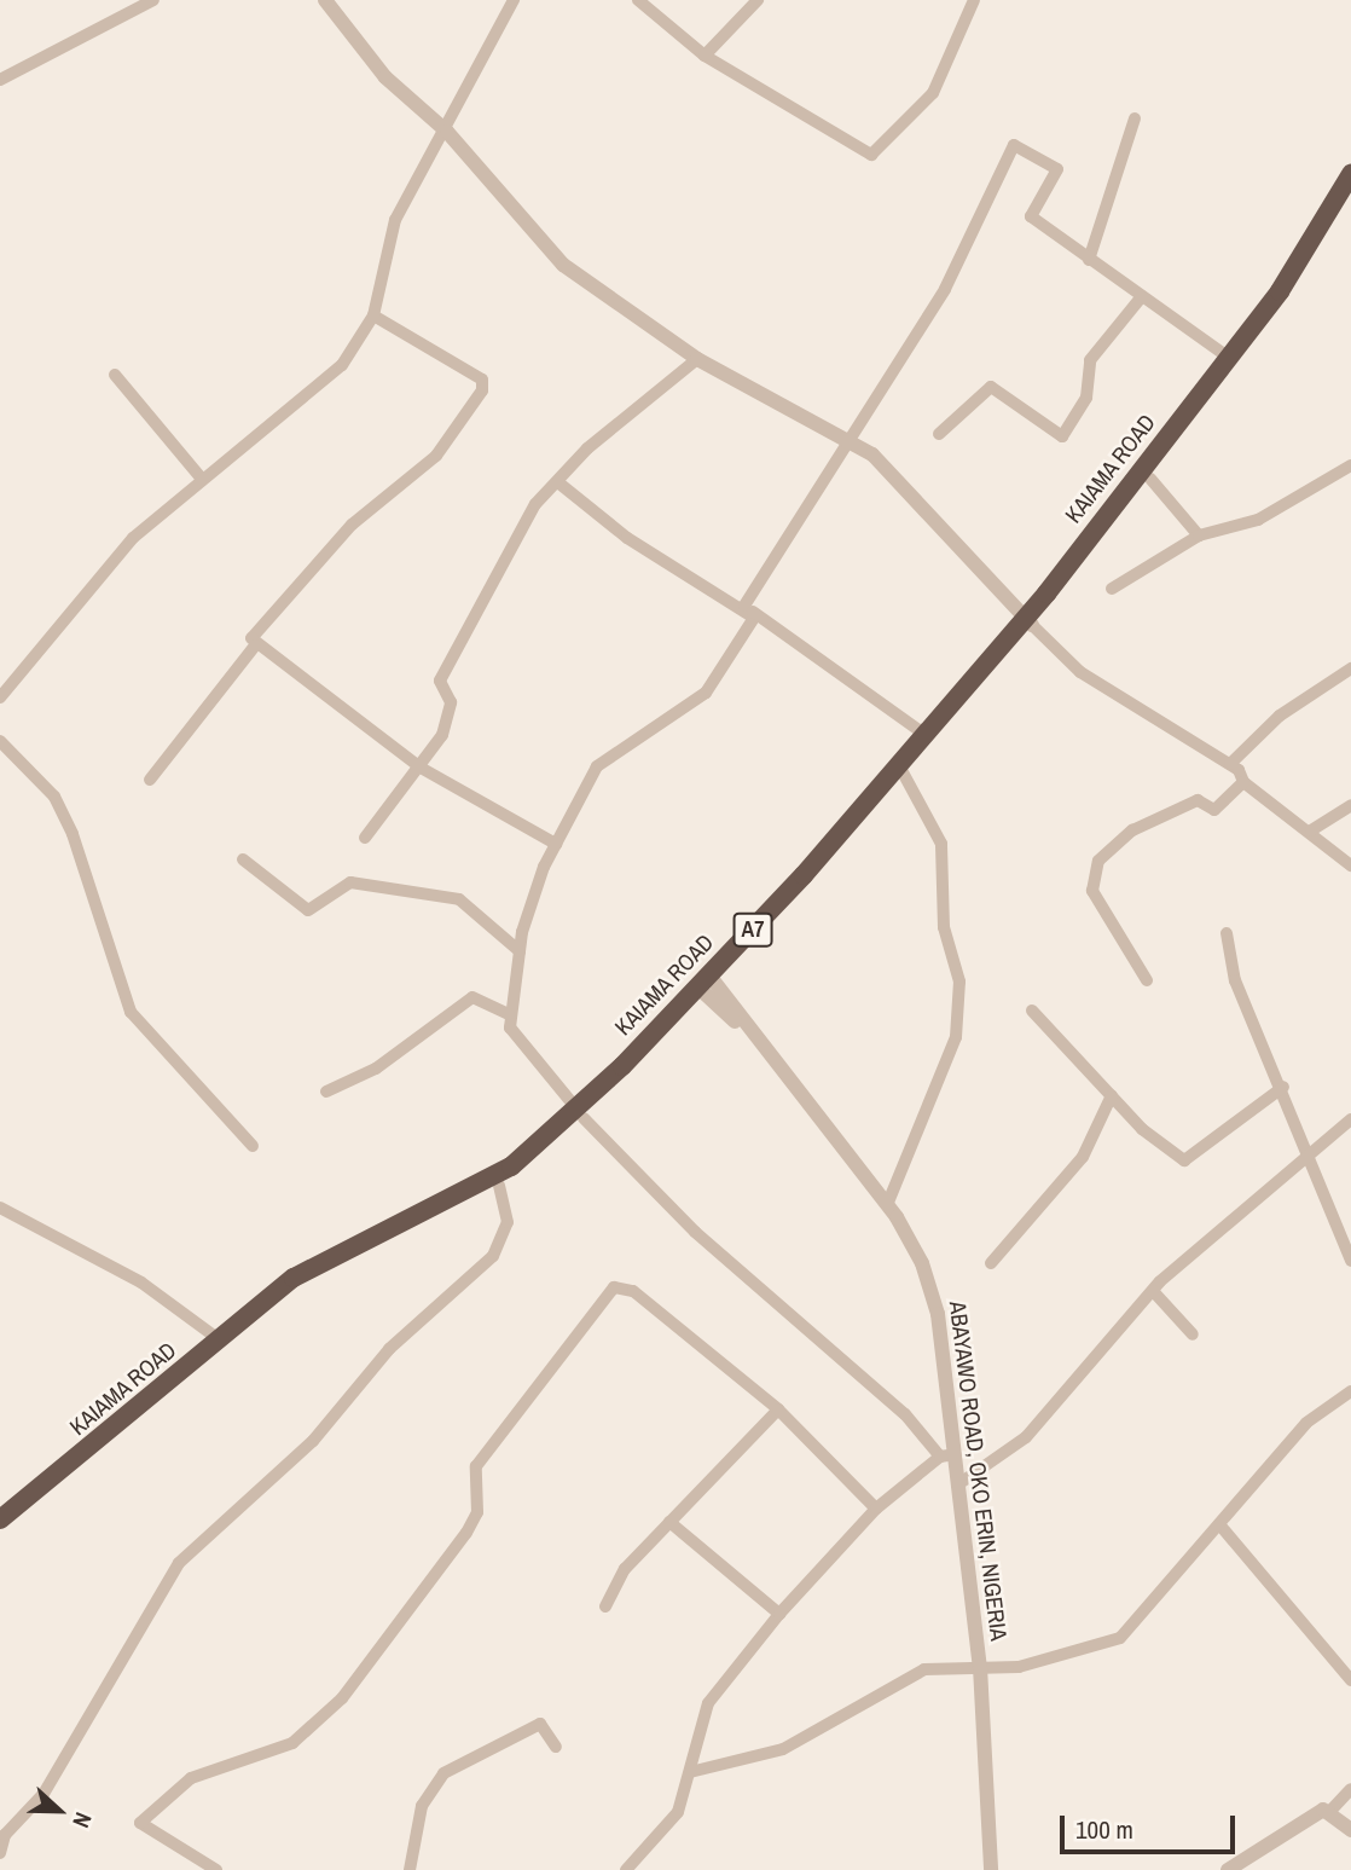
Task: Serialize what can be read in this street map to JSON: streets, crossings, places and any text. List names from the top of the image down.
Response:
{
  "streets": {
    "highway": ["KAIAMA ROAD", "A7"],
    "street": ["ABAYAWO ROAD, OKO ERIN, NIGERIA"]
  },
  "crossings": [
    ["KAIAMA ROAD", "ABAYAWO ROAD, OKO ERIN, NIGERIA"]
  ],
  "scale_bar": "100 m",
  "north": "right"
}
